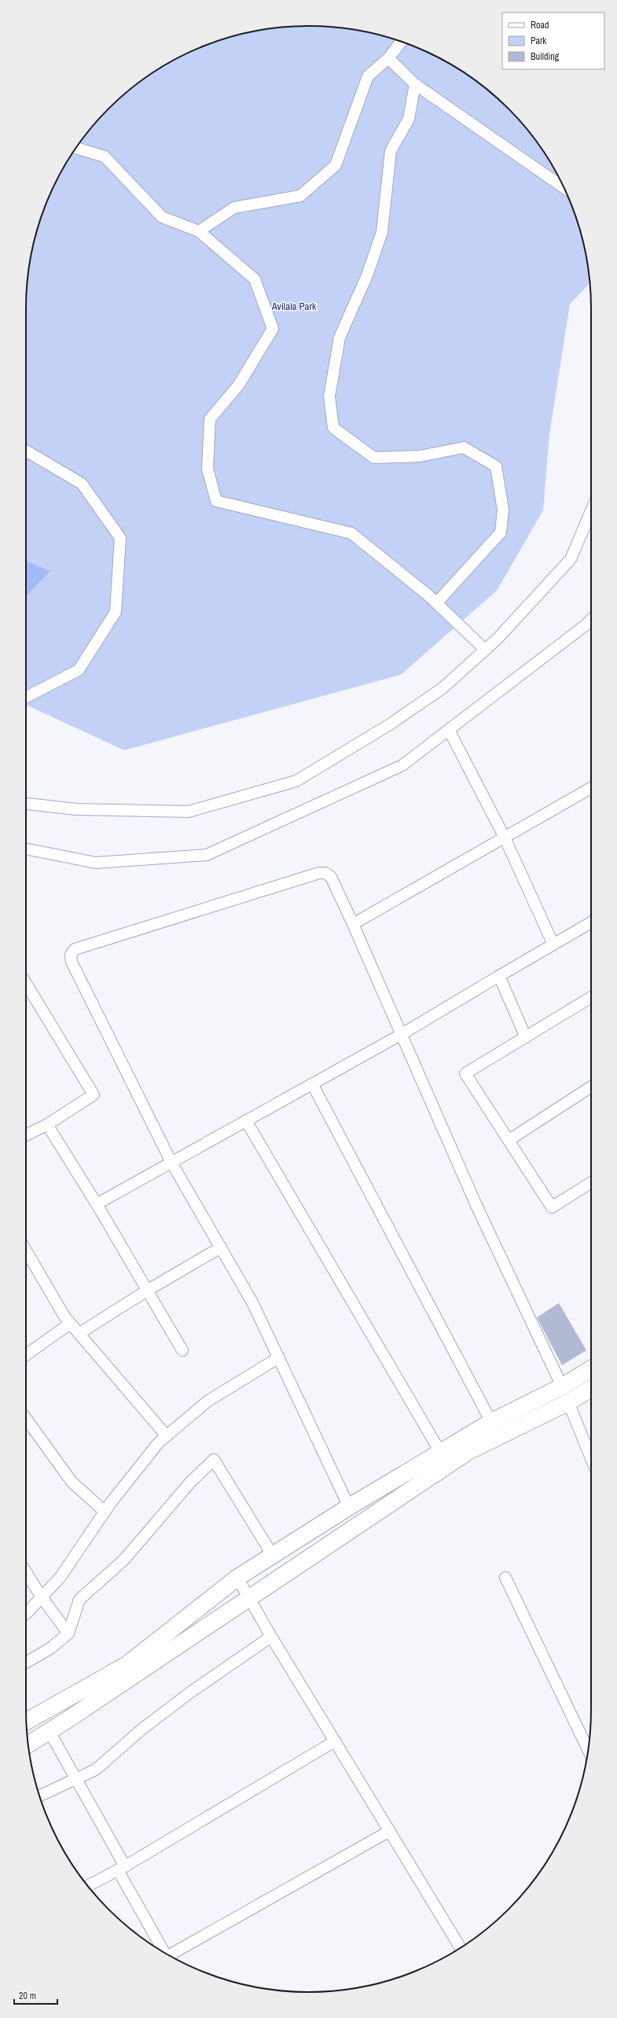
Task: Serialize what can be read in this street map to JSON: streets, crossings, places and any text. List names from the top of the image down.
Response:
{
  "parks": ["Avilala Park"],
  "legend": ["Road", "Park", "Building"],
  "scale_bar": "20 m"
}
